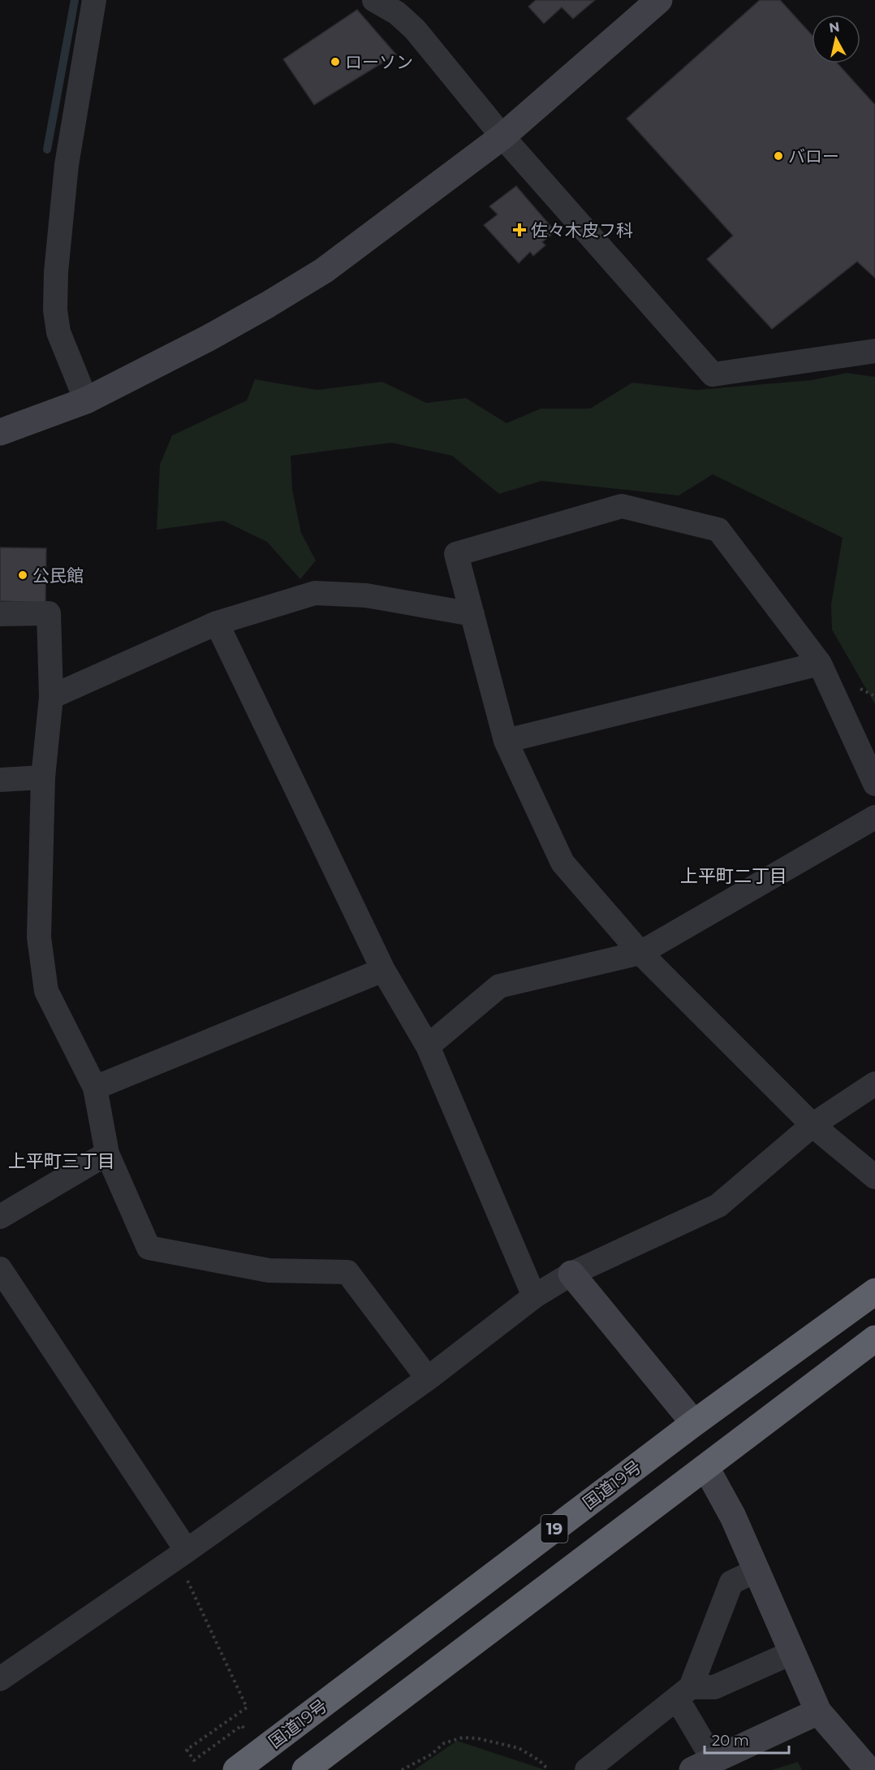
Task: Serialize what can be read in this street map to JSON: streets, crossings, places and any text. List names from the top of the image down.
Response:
{
  "streets": {
    "highway": ["国道19号", "19"]
  },
  "districts": ["上平町二丁目", "上平町三丁目"],
  "places": {
    "other": ["ローソン", "バロー", "公民館"],
    "health": ["佐々木皮フ科"]
  },
  "scale_bar": "20 m",
  "north": "top"
}
